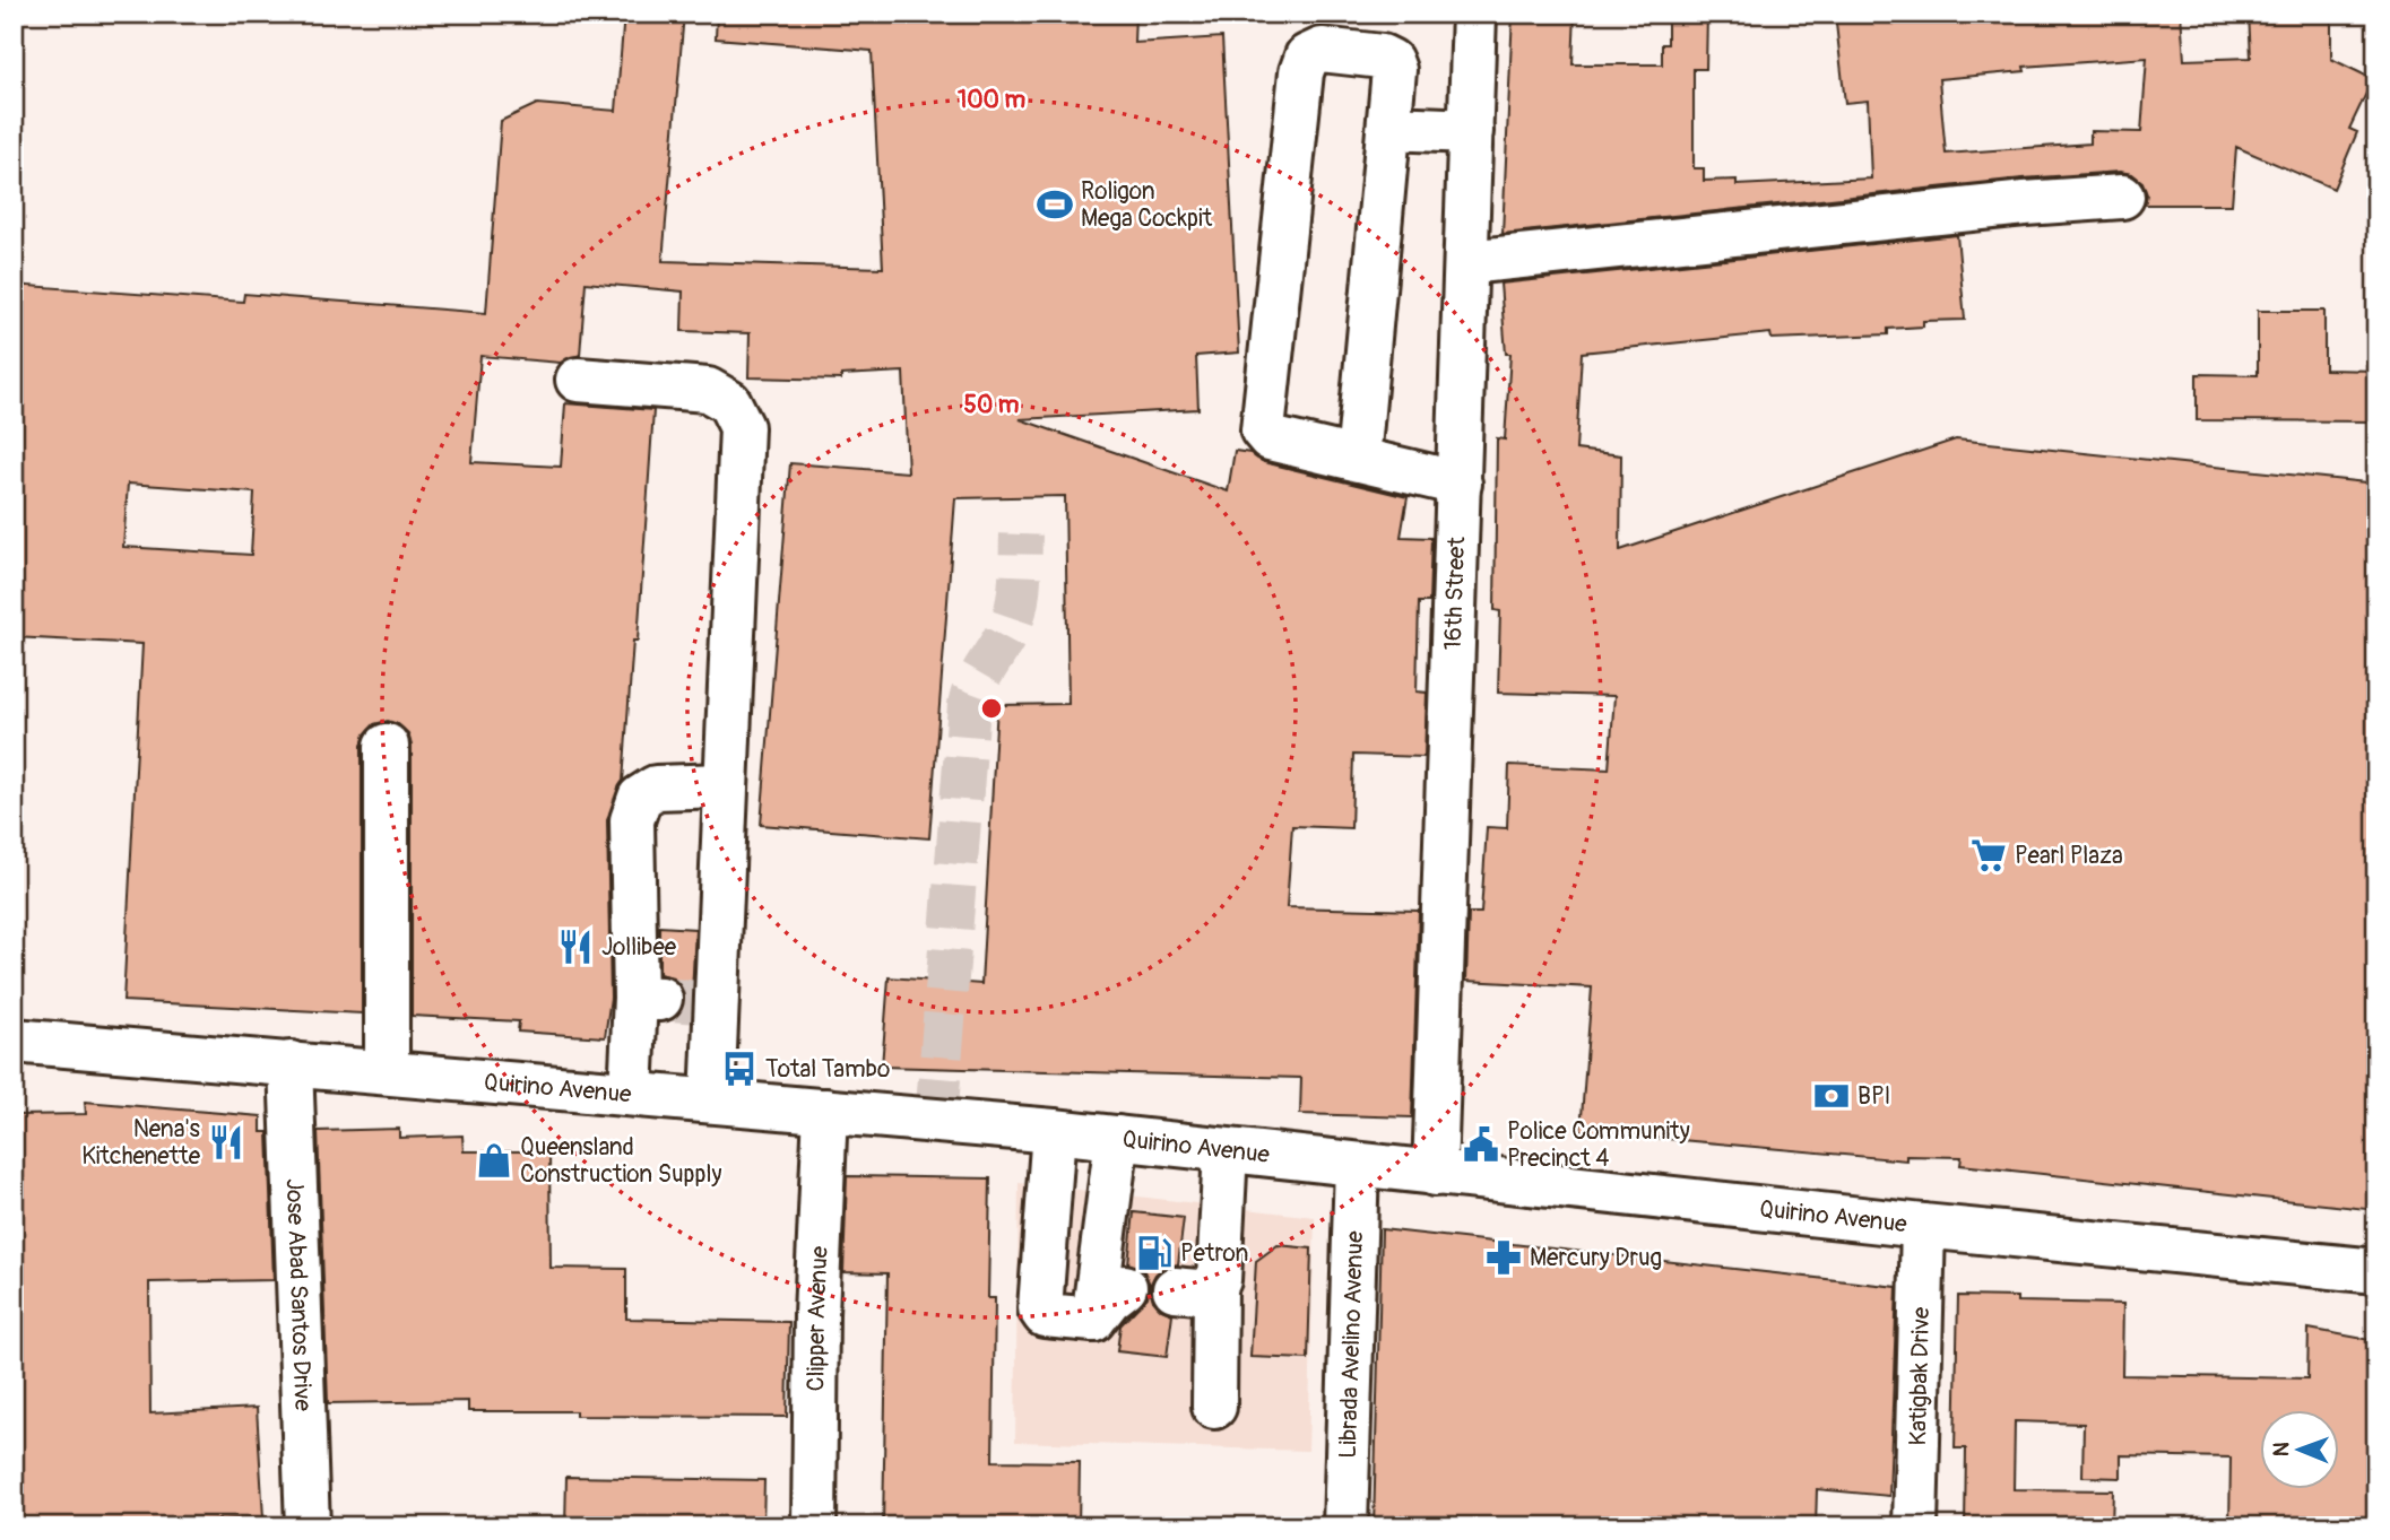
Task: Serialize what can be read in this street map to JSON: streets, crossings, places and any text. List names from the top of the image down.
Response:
{
  "streets": {
    "street": [
      "16th Street",
      "Quirino Avenue",
      "Jose Abad Santos Drive",
      "Clipper Avenue",
      "Librada Avelino Avenue",
      "Katigbak Drive"
    ]
  },
  "crossings": [
    ["16th Street", "Quirino Avenue"],
    ["Quirino Avenue", "Jose Abad Santos Drive"],
    ["Quirino Avenue", "Clipper Avenue"],
    ["Quirino Avenue", "Librada Avelino Avenue"],
    ["Quirino Avenue", "Katigbak Drive"]
  ],
  "places": {
    "sports": ["Roligon Mega Cockpit"],
    "supermarket": ["Pearl Plaza"],
    "restaurant": ["Jollibee", "Nena's Kitchenette"],
    "bus stop": ["Total Tambo"],
    "bank": ["BPI"],
    "public building": ["Police Community Precinct 4"],
    "shop": ["Queensland Construction Supply"],
    "fuel station": ["Petron"],
    "pharmacy": ["Mercury Drug"]
  },
  "north": "left",
  "rings": ["100 m", "50 m"]
}
